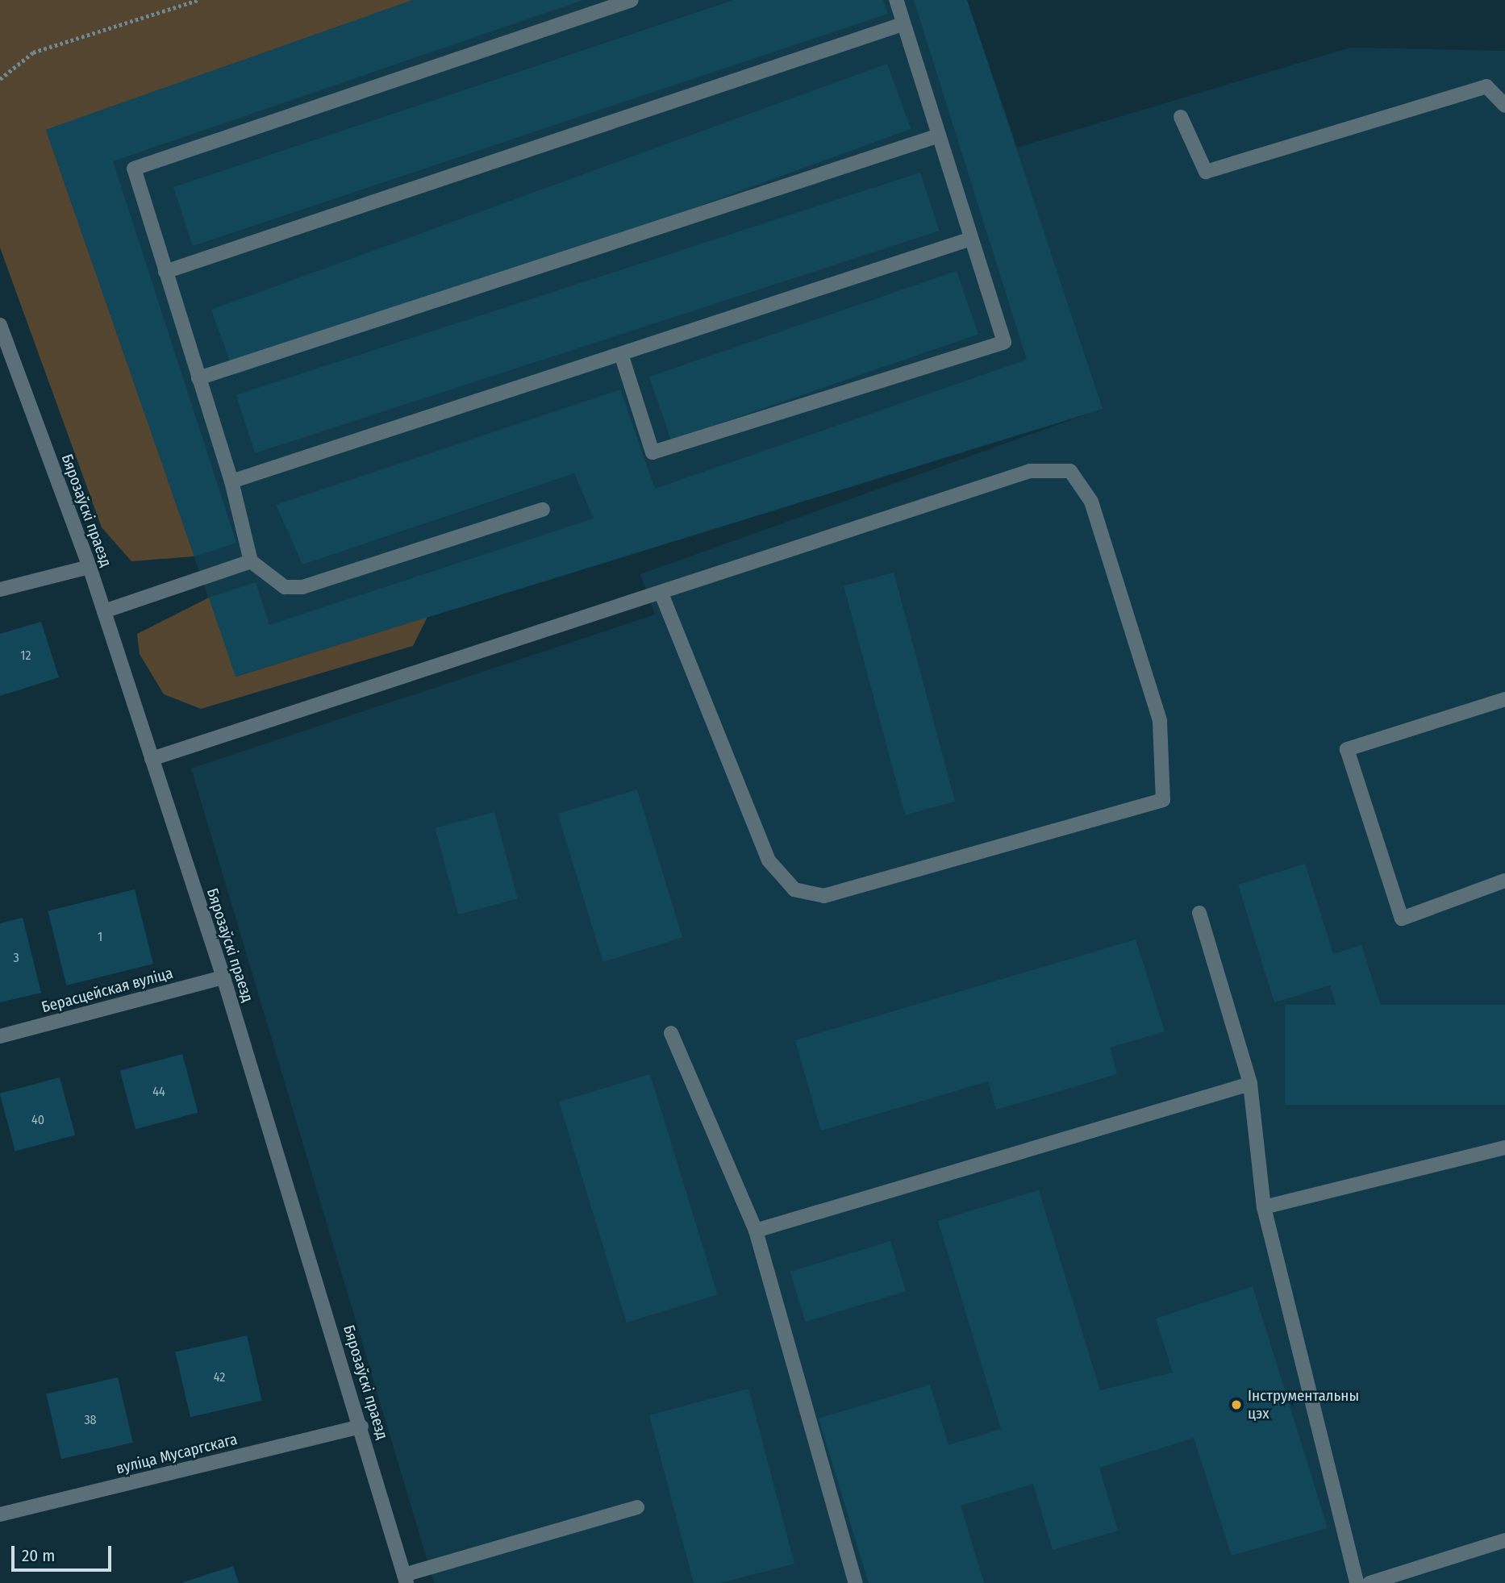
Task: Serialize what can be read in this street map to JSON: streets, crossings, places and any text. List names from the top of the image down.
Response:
{
  "streets": {
    "street": ["Бярозаўскі праезд", "Берасцейская вуліца", "вуліца Мусаргскага"]
  },
  "crossings": [
    ["Бярозаўскі праезд", "Берасцейская вуліца"],
    ["Бярозаўскі праезд", "вуліца Мусаргскага"]
  ],
  "places": ["Інструментальны цэх"],
  "house_numbers": [
    "12",
    "1",
    "3",
    "44",
    "40",
    "42",
    "38"
  ],
  "scale_bar": "20 m"
}
